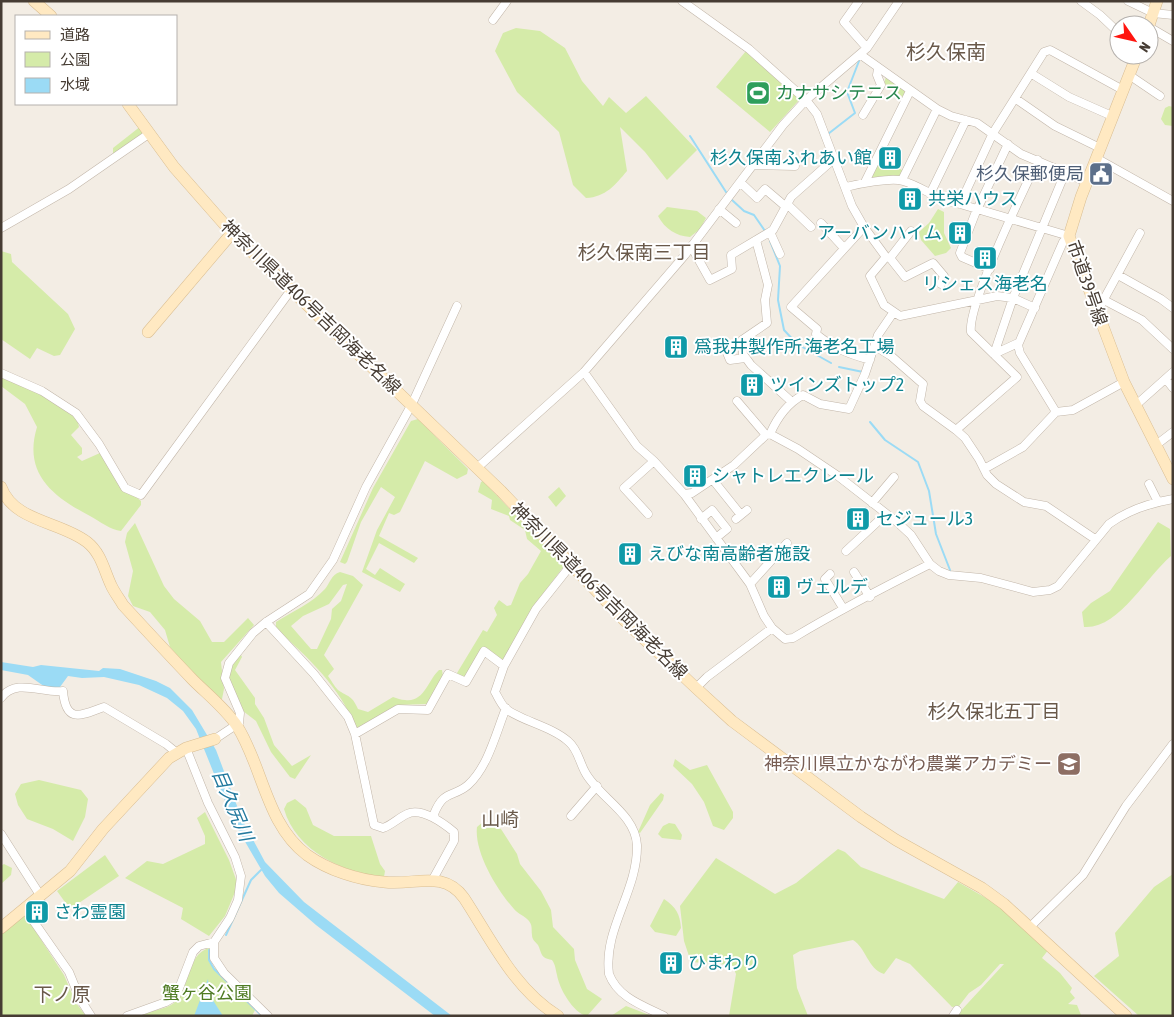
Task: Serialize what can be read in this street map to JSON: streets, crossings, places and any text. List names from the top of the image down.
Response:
{
  "streets": {
    "street": ["市道39号線", "神奈川県道406号吉岡海老名線"]
  },
  "districts": [
    "杉久保南",
    "杉久保南三丁目",
    "杉久保北五丁目",
    "山崎",
    "下ノ原"
  ],
  "water": ["目久尻川"],
  "parks": ["蟹ヶ谷公園"],
  "places": {
    "sports": ["カナサシテニス"],
    "building": [
      "杉久保南ふれあい館",
      "共栄ハウス",
      "アーバンハイム",
      "リシェス海老名",
      "爲我井製作所 海老名工場",
      "ツインズトップ2",
      "シャトレエクレール",
      "セジュール3",
      "えびな南高齢者施設",
      "ヴェルデ",
      "さわ霊園",
      "ひまわり"
    ],
    "public building": ["杉久保郵便局"],
    "school or university": ["神奈川県立かながわ農業アカデミー"]
  },
  "legend": ["道路", "公園", "水域"],
  "north": "bottom right"
}
